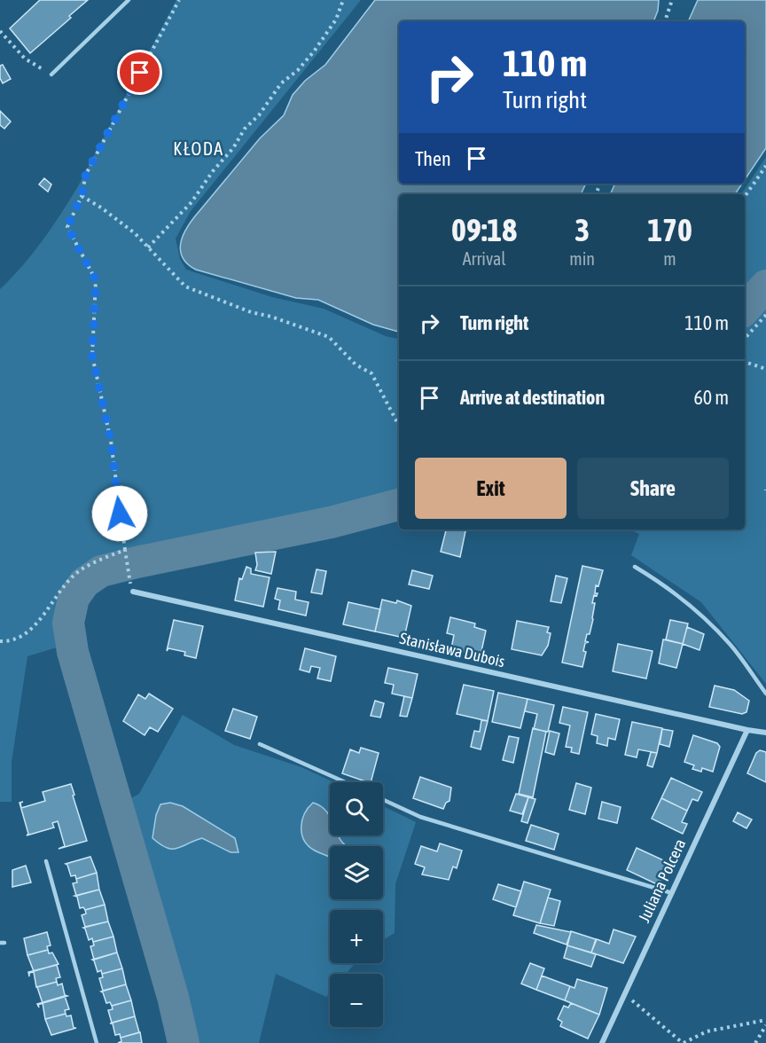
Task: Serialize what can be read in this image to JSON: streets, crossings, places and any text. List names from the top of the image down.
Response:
{
  "streets": {
    "street": ["Stanisława Dubois", "Juliana Polcera"]
  },
  "crossings": [
    ["Stanisława Dubois", "Juliana Polcera"]
  ],
  "districts": ["KŁODA"],
  "page": {
    "turn": ["110 m", "Turn right"],
    "then": "Then",
    "eta": [
      "09:18",
      "Arrival",
      "3",
      "min",
      "170",
      "m"
    ],
    "list": [
      {
        "name": "Turn right",
        "value": "110 m"
      },
      {
        "name": "Arrive at destination",
        "value": "60 m"
      }
    ],
    "buttons": ["Exit", "Share"],
    "map_buttons": ["+", "−"]
  }
}
